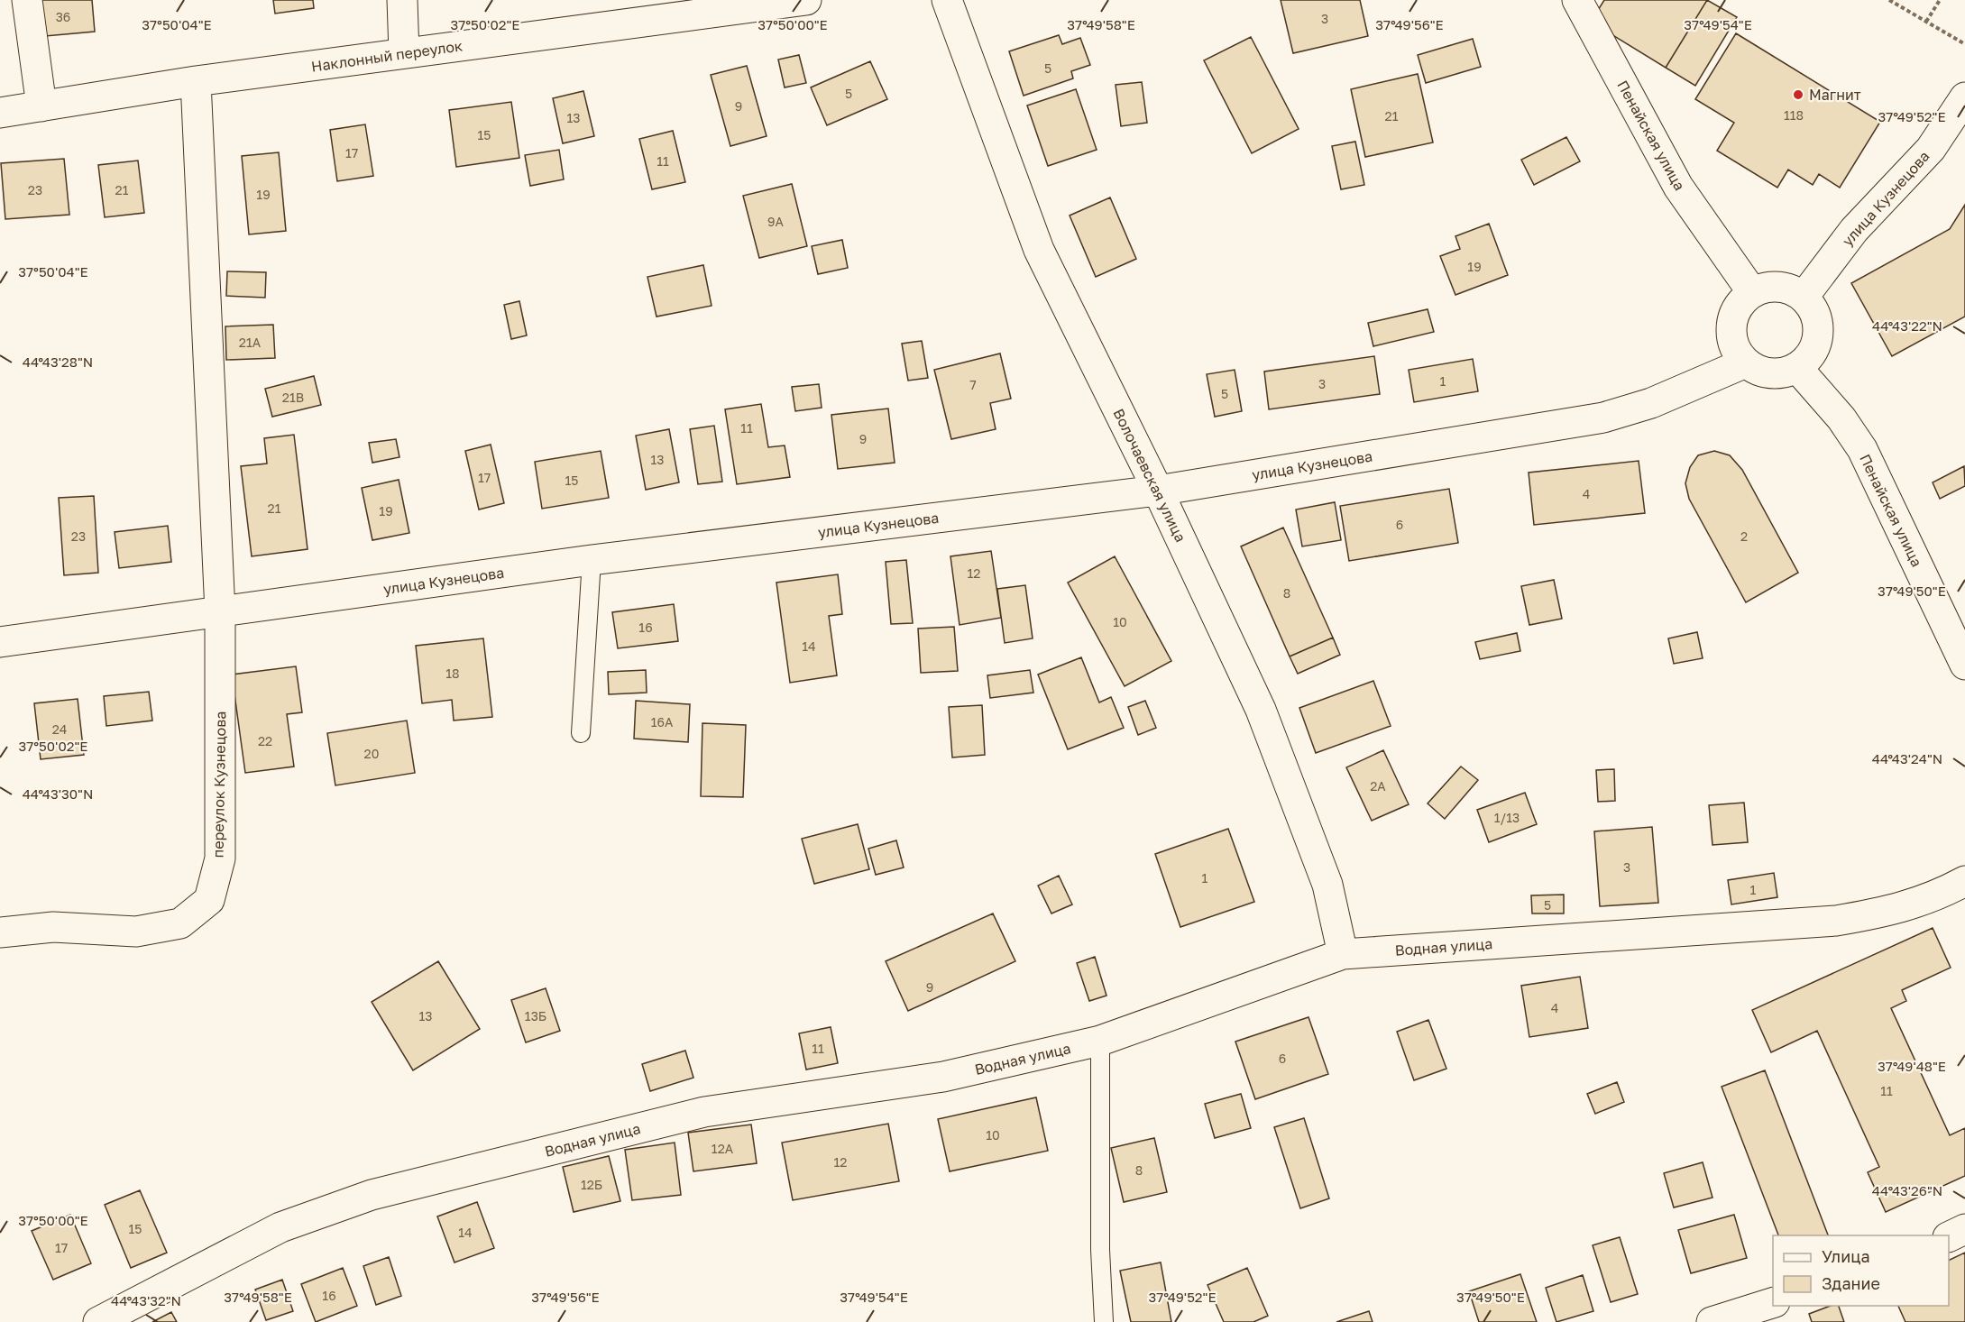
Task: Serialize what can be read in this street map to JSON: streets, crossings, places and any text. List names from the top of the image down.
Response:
{
  "streets": {
    "street": [
      "Наклонный переулок",
      "Пенайская улица",
      "улица Кузнецова",
      "Волочаевская улица",
      "переулок Кузнецова",
      "Водная улица"
    ]
  },
  "crossings": [
    ["Наклонный переулок", "переулок Кузнецова"],
    ["Пенайская улица", "улица Кузнецова"],
    ["улица Кузнецова", "Волочаевская улица"],
    ["улица Кузнецова", "переулок Кузнецова"],
    ["Волочаевская улица", "Водная улица"]
  ],
  "places": ["Магнит"],
  "house_numbers": [
    "36",
    "3",
    "5",
    "5",
    "9",
    "118",
    "21",
    "13",
    "15",
    "17",
    "11",
    "23",
    "21",
    "19",
    "9А",
    "19",
    "21А",
    "1",
    "3",
    "7",
    "5",
    "21В",
    "11",
    "9",
    "13",
    "17",
    "15",
    "4",
    "21",
    "19",
    "6",
    "23",
    "2",
    "12",
    "8",
    "10",
    "16",
    "14",
    "18",
    "16А",
    "24",
    "22",
    "20",
    "2А",
    "1/13",
    "3",
    "1",
    "1",
    "5",
    "9",
    "4",
    "13",
    "13Б",
    "11",
    "6",
    "11",
    "10",
    "12А",
    "12",
    "8",
    "12Б",
    "15",
    "14",
    "17",
    "16"
  ],
  "legend": ["Улица", "Здание"],
  "coordinates": [
    "37°50'02\"E",
    "37°49'56\"E",
    "37°50'04\"E",
    "37°50'00\"E",
    "37°49'58\"E",
    "37°49'54\"E",
    "37°49'52\"E",
    "44°43'22\"N",
    "44°43'28\"N",
    "37°49'50\"E",
    "44°43'24\"N",
    "44°43'30\"N",
    "37°49'48\"E",
    "44°43'26\"N",
    "44°43'32\"N"
  ]
}
